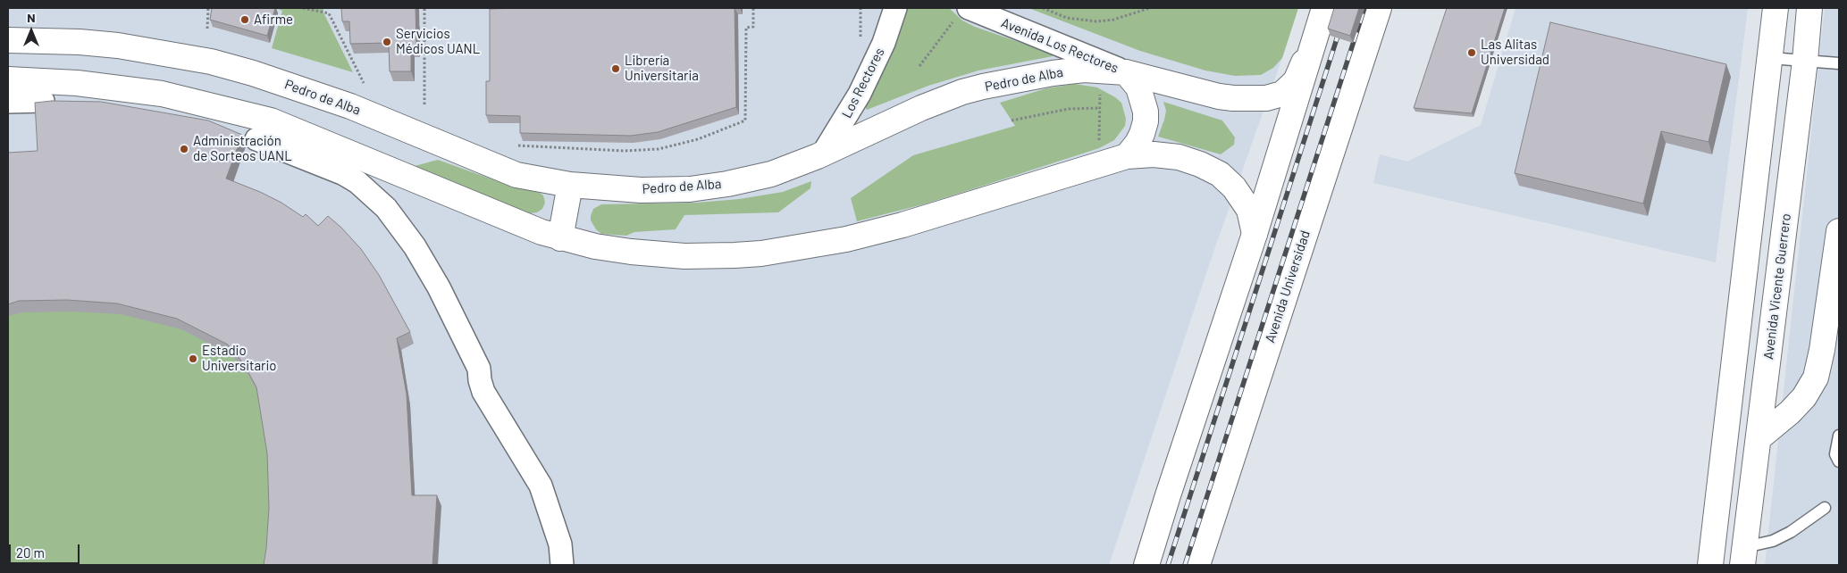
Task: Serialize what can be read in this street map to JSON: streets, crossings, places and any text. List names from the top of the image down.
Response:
{
  "streets": {
    "main road": ["Pedro de Alba", "Avenida Universidad", "Avenida Vicente Guerrero"],
    "street": ["Avenida Los Rectores", "Los Rectores"]
  },
  "crossings": [
    ["Avenida Los Rectores", "Pedro de Alba"],
    ["Pedro de Alba", "Los Rectores"]
  ],
  "places": [
    "Afirme",
    "Servicios Médicos UANL",
    "Las Alitas Universidad",
    "Librería Universitaria",
    "Administración de Sorteos UANL",
    "Estadio Universitario"
  ],
  "scale_bar": "20 m",
  "north": "top"
}
